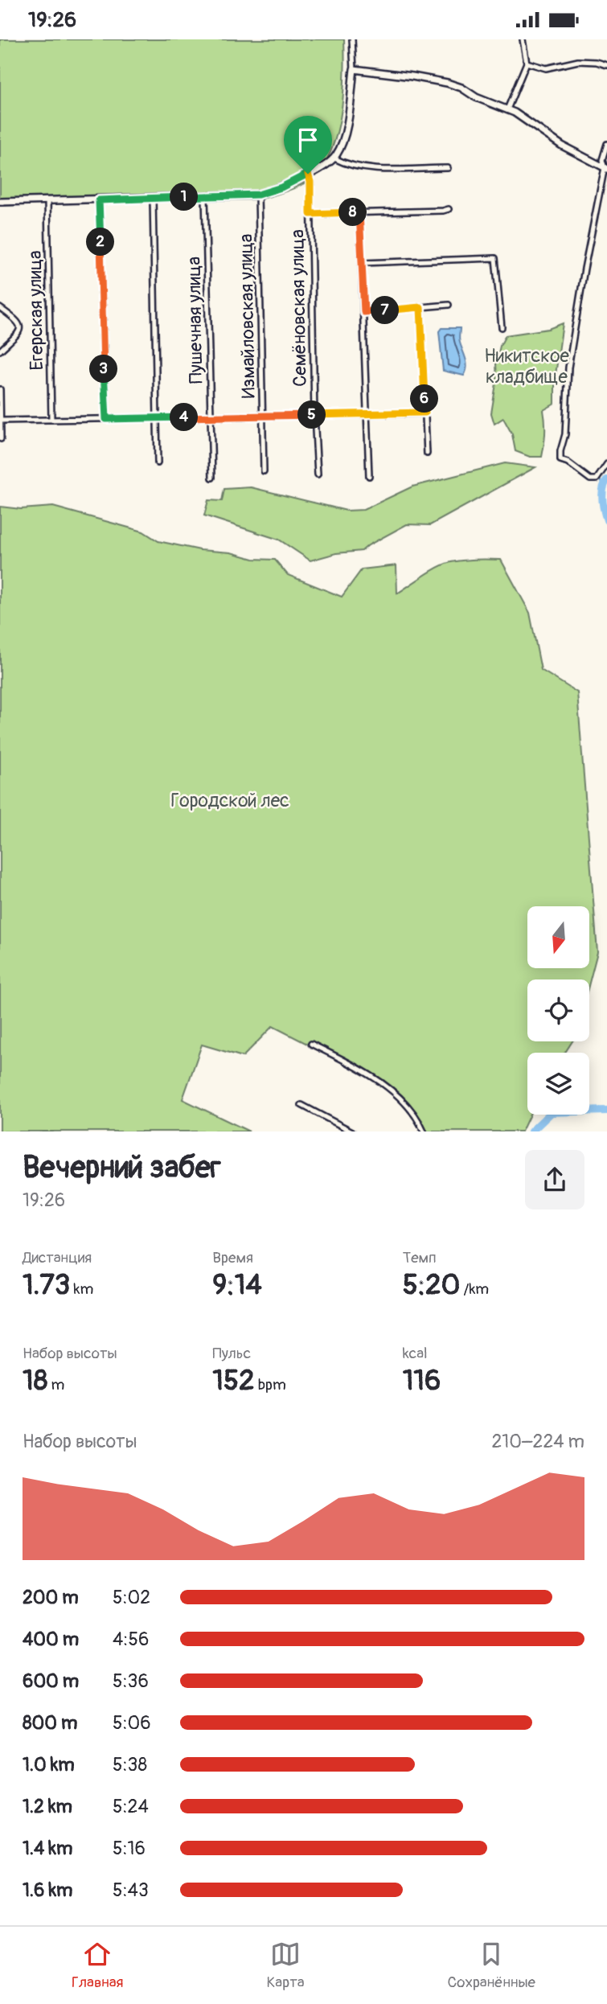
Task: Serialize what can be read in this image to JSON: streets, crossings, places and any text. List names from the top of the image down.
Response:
{
  "streets": {
    "street": [
      "Семёновская улица",
      "Егерская улица",
      "Измайловская улица",
      "Пушечная улица"
    ]
  },
  "parks": ["Никитское кладбище", "Городской лес"],
  "north": "bottom",
  "page": {
    "status": "19:26",
    "pins": [
      "1",
      "8",
      "2",
      "7",
      "3",
      "6",
      "5",
      "4"
    ],
    "heading": ["Вечерний забег", "19:26"],
    "stats": [
      ["Дистанция", "1.73 km"],
      ["Время", "9:14"],
      ["Темп", "5:20 /km"],
      ["Набор высоты", "18 m"],
      ["Пульс", "152 bpm"],
      ["kcal", "116"]
    ],
    "chart": ["Набор высоты", "210–224 m"],
    "list": [
      {
        "name": "200 m",
        "note": "5:02"
      },
      {
        "name": "400 m",
        "note": "4:56"
      },
      {
        "name": "600 m",
        "note": "5:36"
      },
      {
        "name": "800 m",
        "note": "5:06"
      },
      {
        "name": "1.0 km",
        "note": "5:38"
      },
      {
        "name": "1.2 km",
        "note": "5:24"
      },
      {
        "name": "1.4 km",
        "note": "5:16"
      },
      {
        "name": "1.6 km",
        "note": "5:43"
      }
    ],
    "tabs": ["Главная", "Карта", "Сохранённые"]
  }
}
